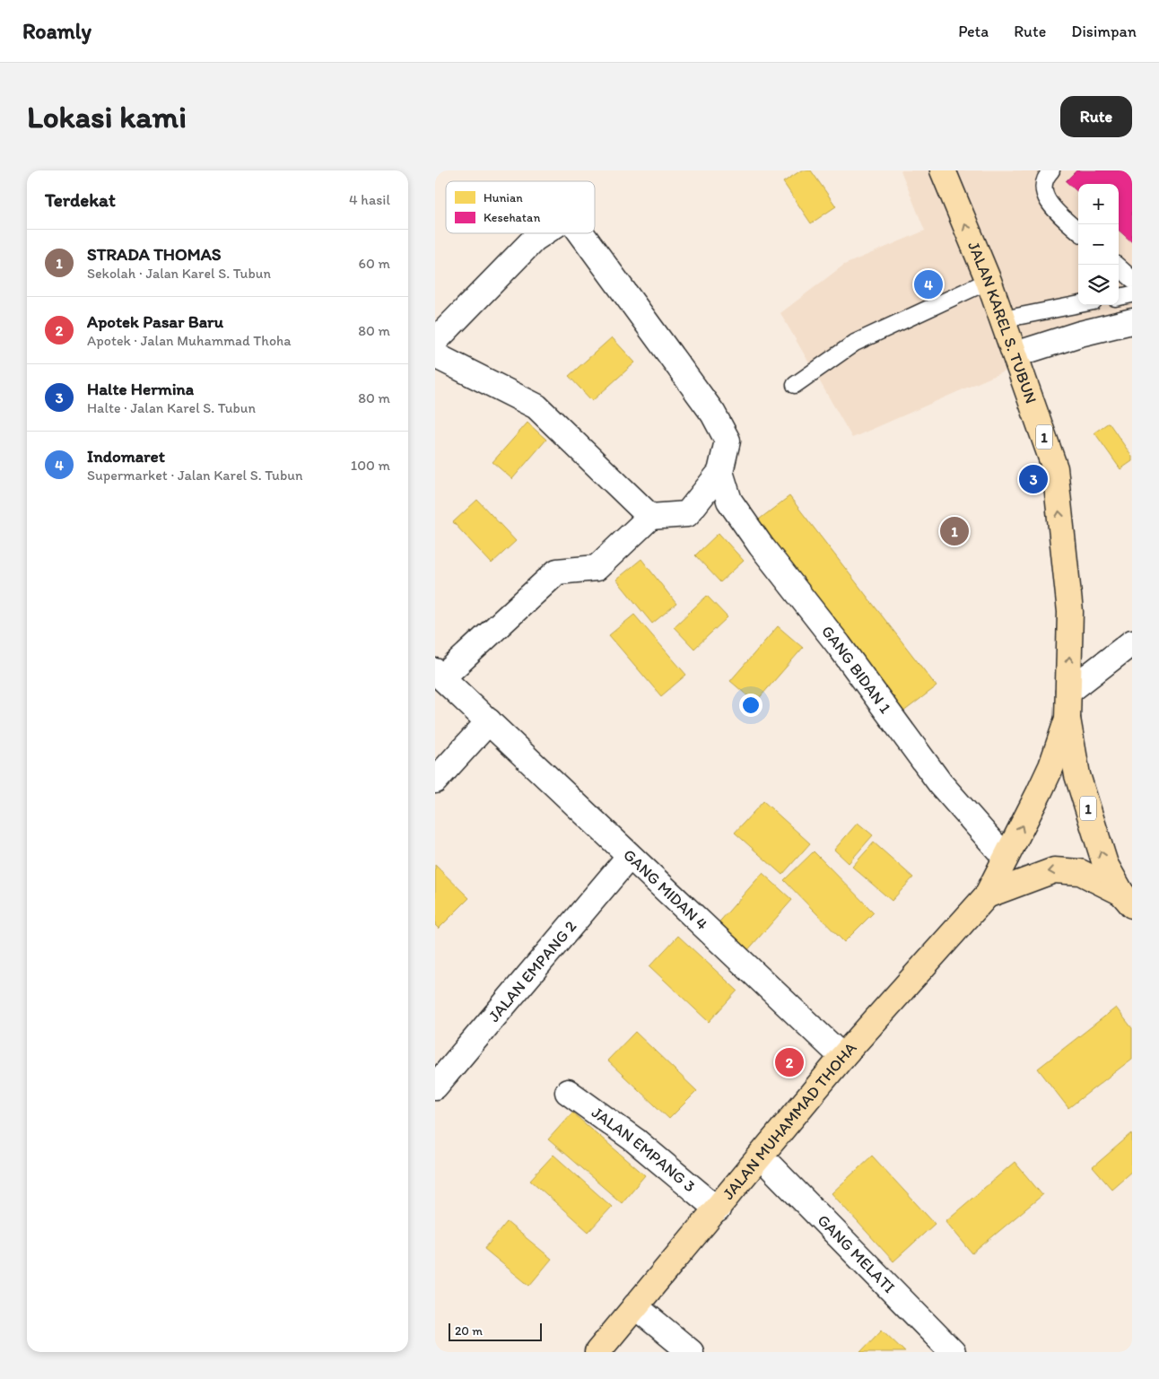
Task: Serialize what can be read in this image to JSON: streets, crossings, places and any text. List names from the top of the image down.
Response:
{
  "streets": {
    "main road": ["JALAN KAREL S. TUBUN", "1", "JALAN MUHAMMAD THOHA"],
    "street": [
      "GANG BIDAN 1",
      "GANG MIDAN 4",
      "JALAN EMPANG 2",
      "JALAN EMPANG 3",
      "GANG MELATI"
    ]
  },
  "crossings": [
    ["JALAN KAREL S. TUBUN", "1"],
    ["JALAN KAREL S. TUBUN", "JALAN MUHAMMAD THOHA"],
    ["1", "JALAN MUHAMMAD THOHA"],
    ["GANG BIDAN 1", "JALAN MUHAMMAD THOHA"],
    ["GANG MIDAN 4", "JALAN EMPANG 2"],
    ["GANG MIDAN 4", "JALAN MUHAMMAD THOHA"],
    ["JALAN MUHAMMAD THOHA", "JALAN EMPANG 3"],
    ["JALAN MUHAMMAD THOHA", "GANG MELATI"]
  ],
  "one_way": ["JALAN KAREL S. TUBUN"],
  "legend": ["Hunian", "Kesehatan"],
  "scale_bar": "20 m",
  "page": {
    "header": "Roamly",
    "nav": ["Peta", "Rute", "Disimpan"],
    "buttons": "Rute",
    "title": "Lokasi kami",
    "heading": ["Terdekat", "4 hasil"],
    "map_buttons": ["+", "−"],
    "list": [
      {
        "mark": "1",
        "name": "STRADA THOMAS",
        "note": "Sekolah · Jalan Karel S. Tubun",
        "value": "60 m"
      },
      {
        "mark": "2",
        "name": "Apotek Pasar Baru",
        "note": "Apotek · Jalan Muhammad Thoha",
        "value": "80 m"
      },
      {
        "mark": "3",
        "name": "Halte Hermina",
        "note": "Halte · Jalan Karel S. Tubun",
        "value": "80 m"
      },
      {
        "mark": "4",
        "name": "Indomaret",
        "note": "Supermarket · Jalan Karel S. Tubun",
        "value": "100 m"
      }
    ],
    "pins": [
      "4",
      "3",
      "1",
      "2"
    ],
    "scale": "20 m"
  }
}
